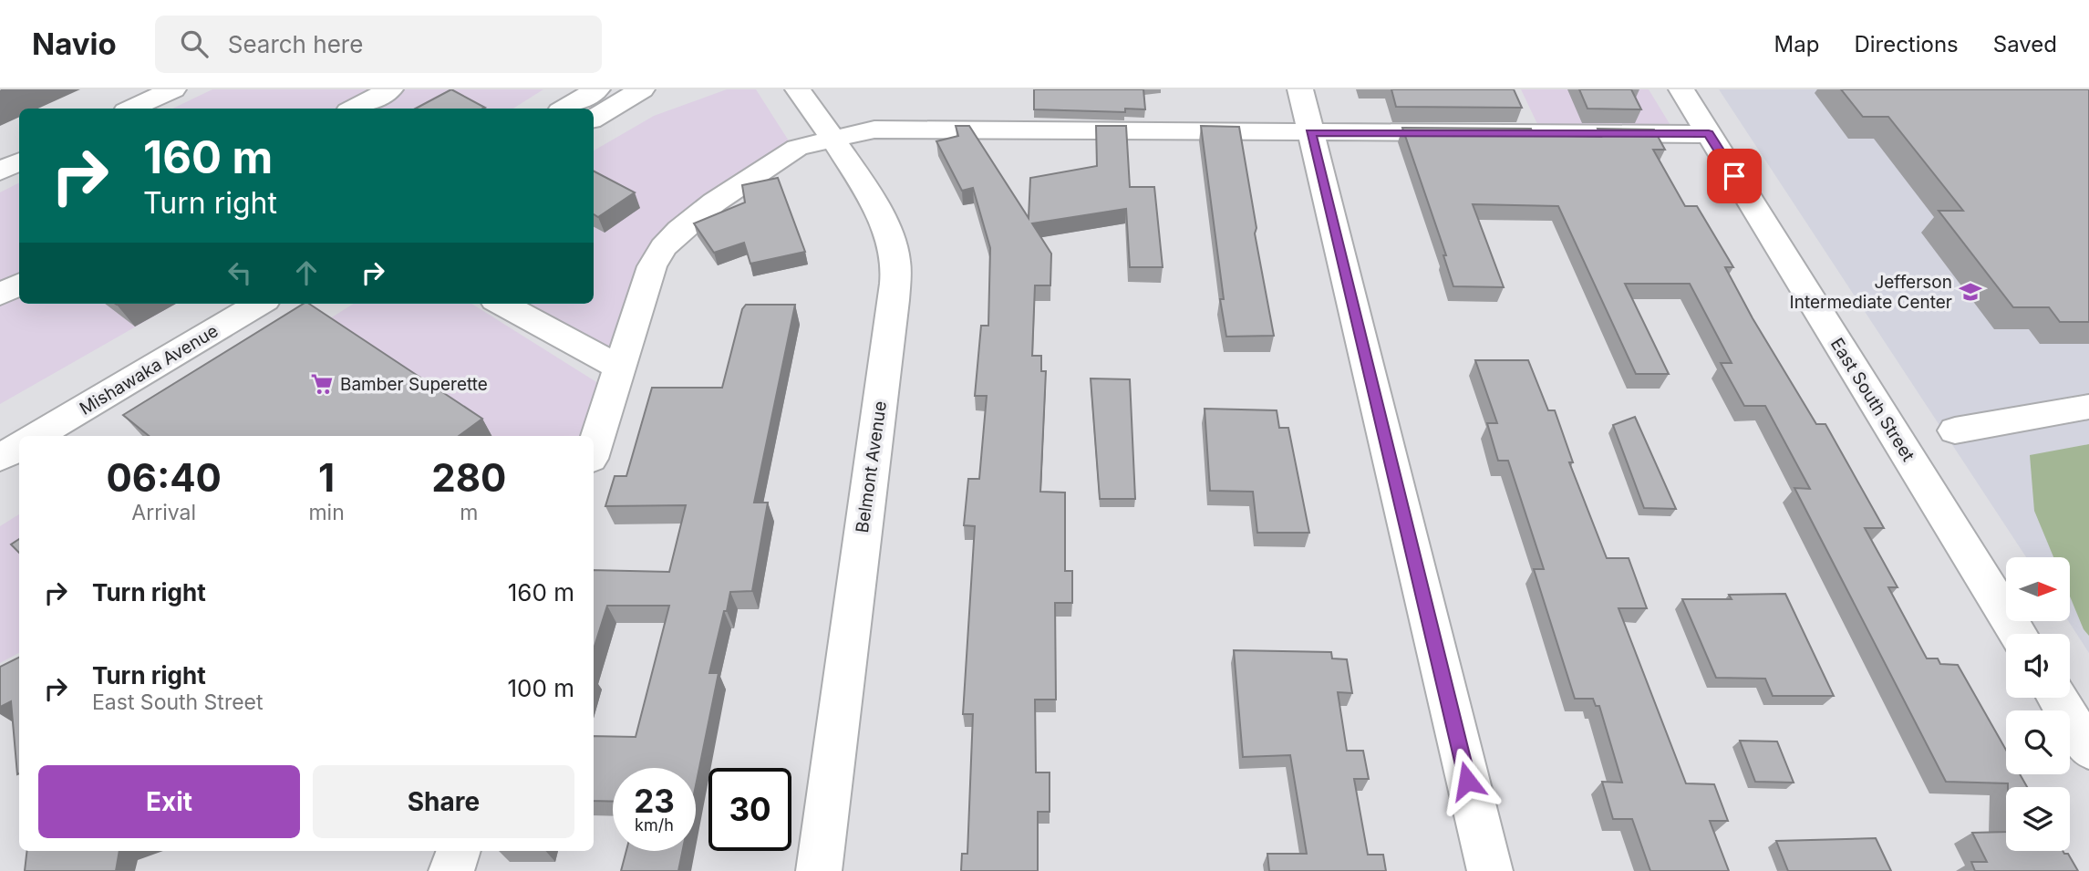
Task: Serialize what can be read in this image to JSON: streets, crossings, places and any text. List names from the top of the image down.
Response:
{
  "streets": {
    "street": ["Mishawaka Avenue", "East South Street", "Belmont Avenue"]
  },
  "places": {
    "school or university": ["Jefferson Intermediate Center"],
    "supermarket": ["Bamber Superette"]
  },
  "north": "right",
  "page": {
    "header": "Navio",
    "search": "Search here",
    "nav": ["Map", "Directions", "Saved"],
    "turn": ["160 m", "Turn right"],
    "eta": [
      "06:40",
      "Arrival",
      "1",
      "min",
      "280",
      "m"
    ],
    "list": [
      {
        "name": "Turn right",
        "value": "160 m"
      },
      {
        "name": "Turn right",
        "note": "East South Street",
        "value": "100 m"
      }
    ],
    "buttons": ["Exit", "Share"],
    "speed": "23 km/h",
    "limit": "30"
  }
}
